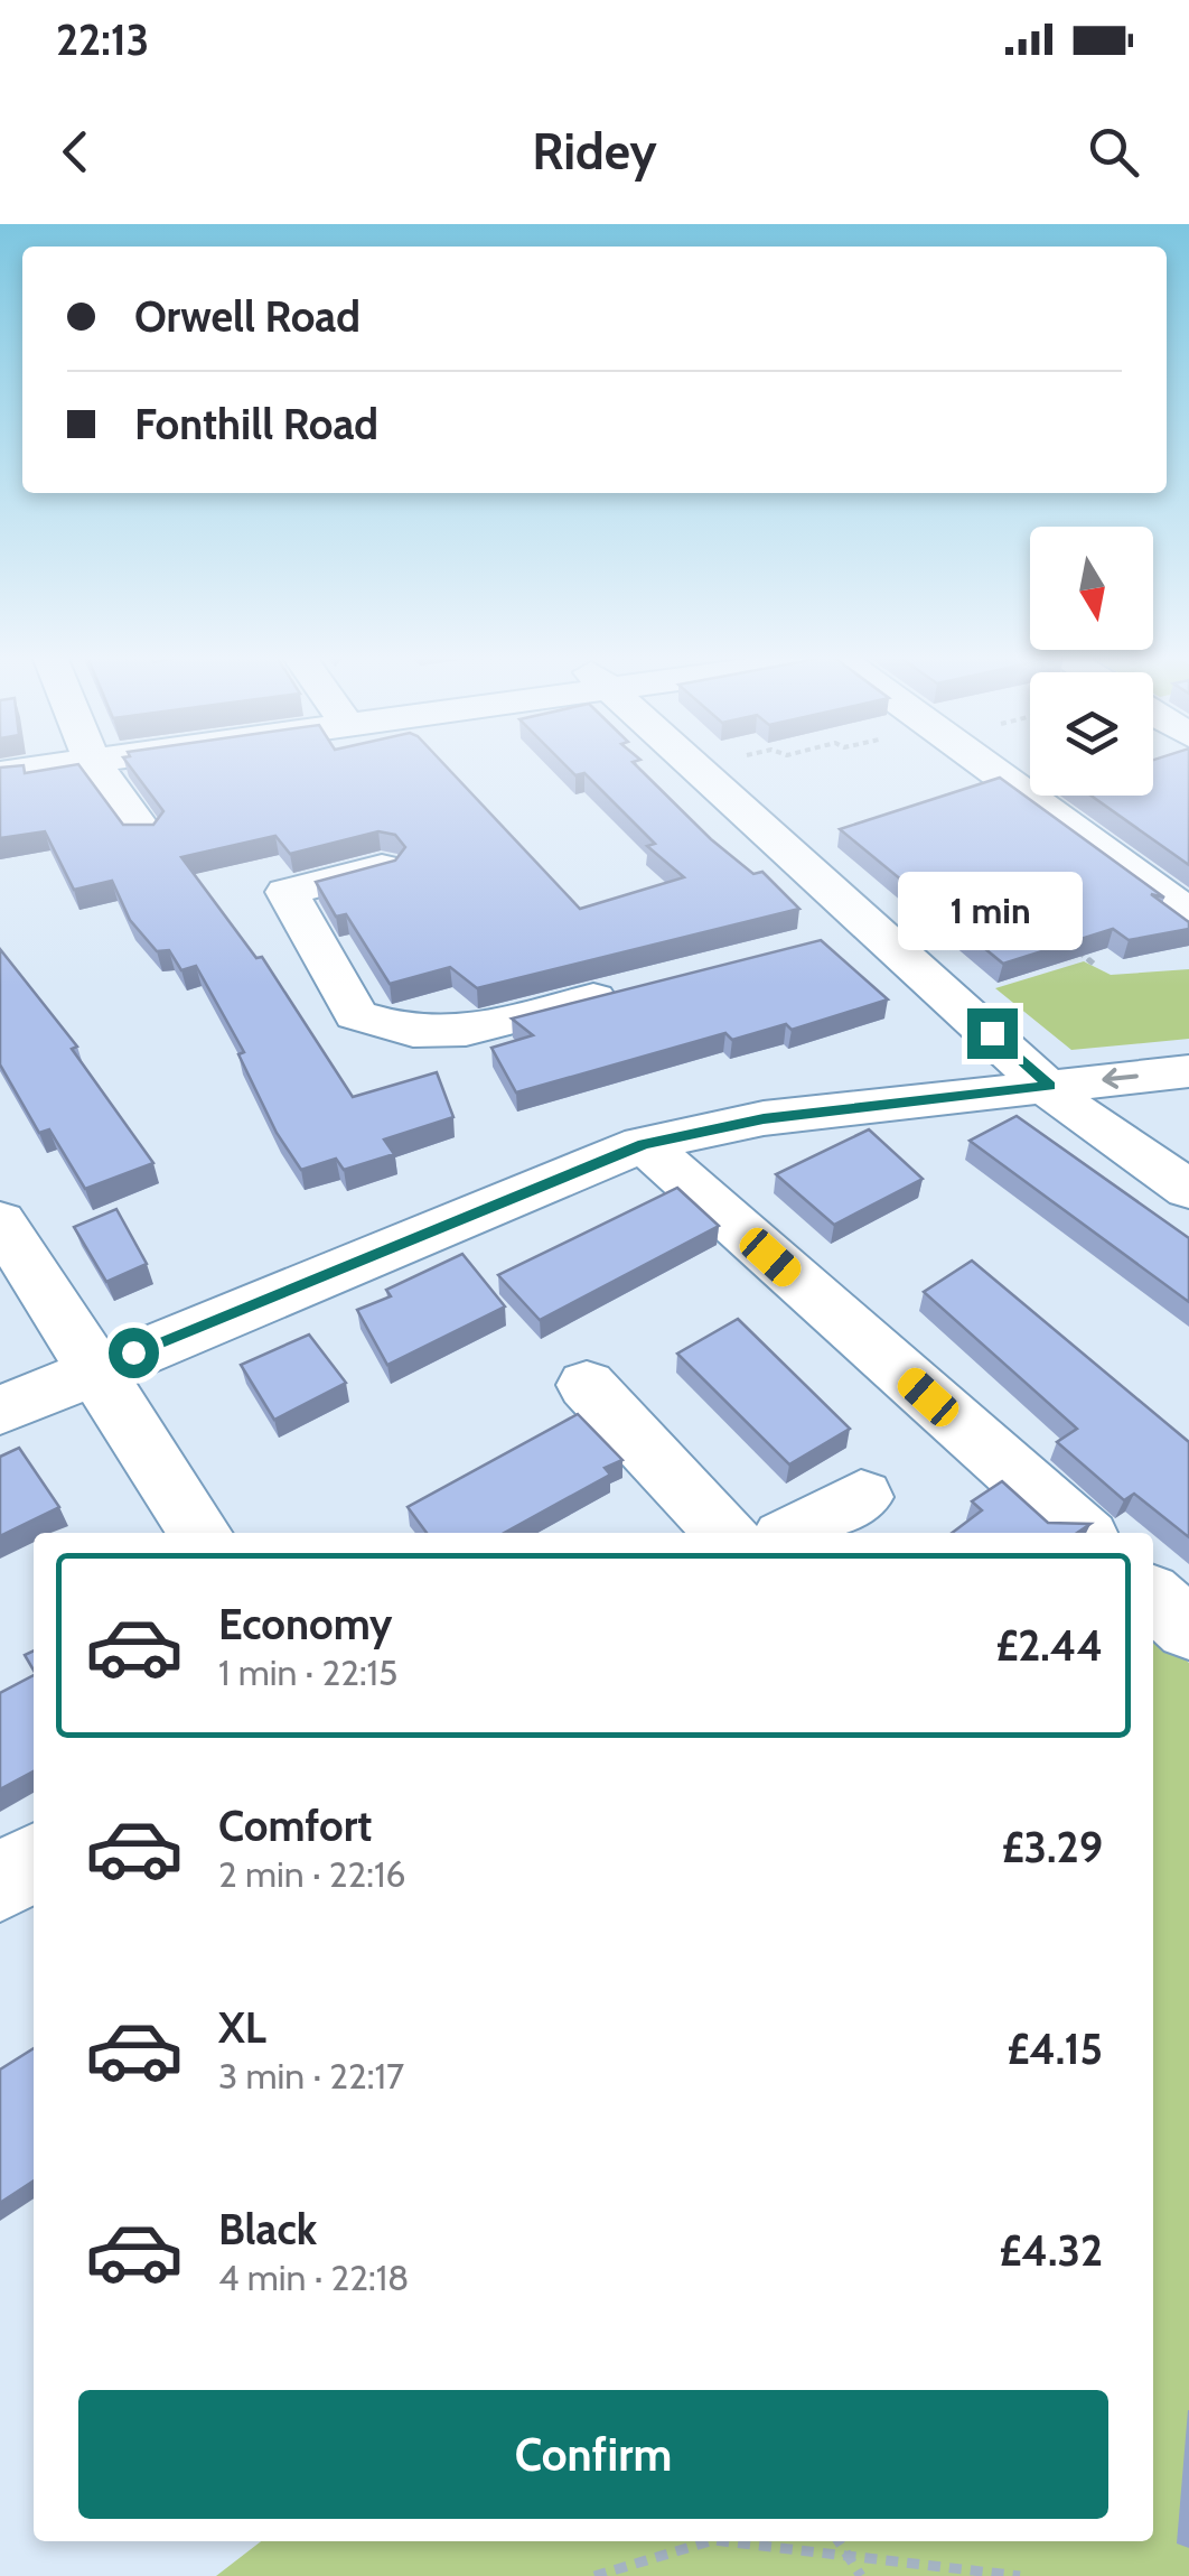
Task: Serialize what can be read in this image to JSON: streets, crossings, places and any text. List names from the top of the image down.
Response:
{
  "north": "bottom",
  "page": {
    "status": "22:13",
    "header": "Ridey",
    "banner": ["Orwell Road", "Fonthill Road"],
    "bubble": "1 min",
    "list": [
      {
        "name": "Economy",
        "note": "1 min · 22:15",
        "value": "£2.44"
      },
      {
        "name": "Comfort",
        "note": "2 min · 22:16",
        "value": "£3.29"
      },
      {
        "name": "XL",
        "note": "3 min · 22:17",
        "value": "£4.15"
      },
      {
        "name": "Black",
        "note": "4 min · 22:18",
        "value": "£4.32"
      }
    ],
    "buttons": "Confirm"
  }
}
